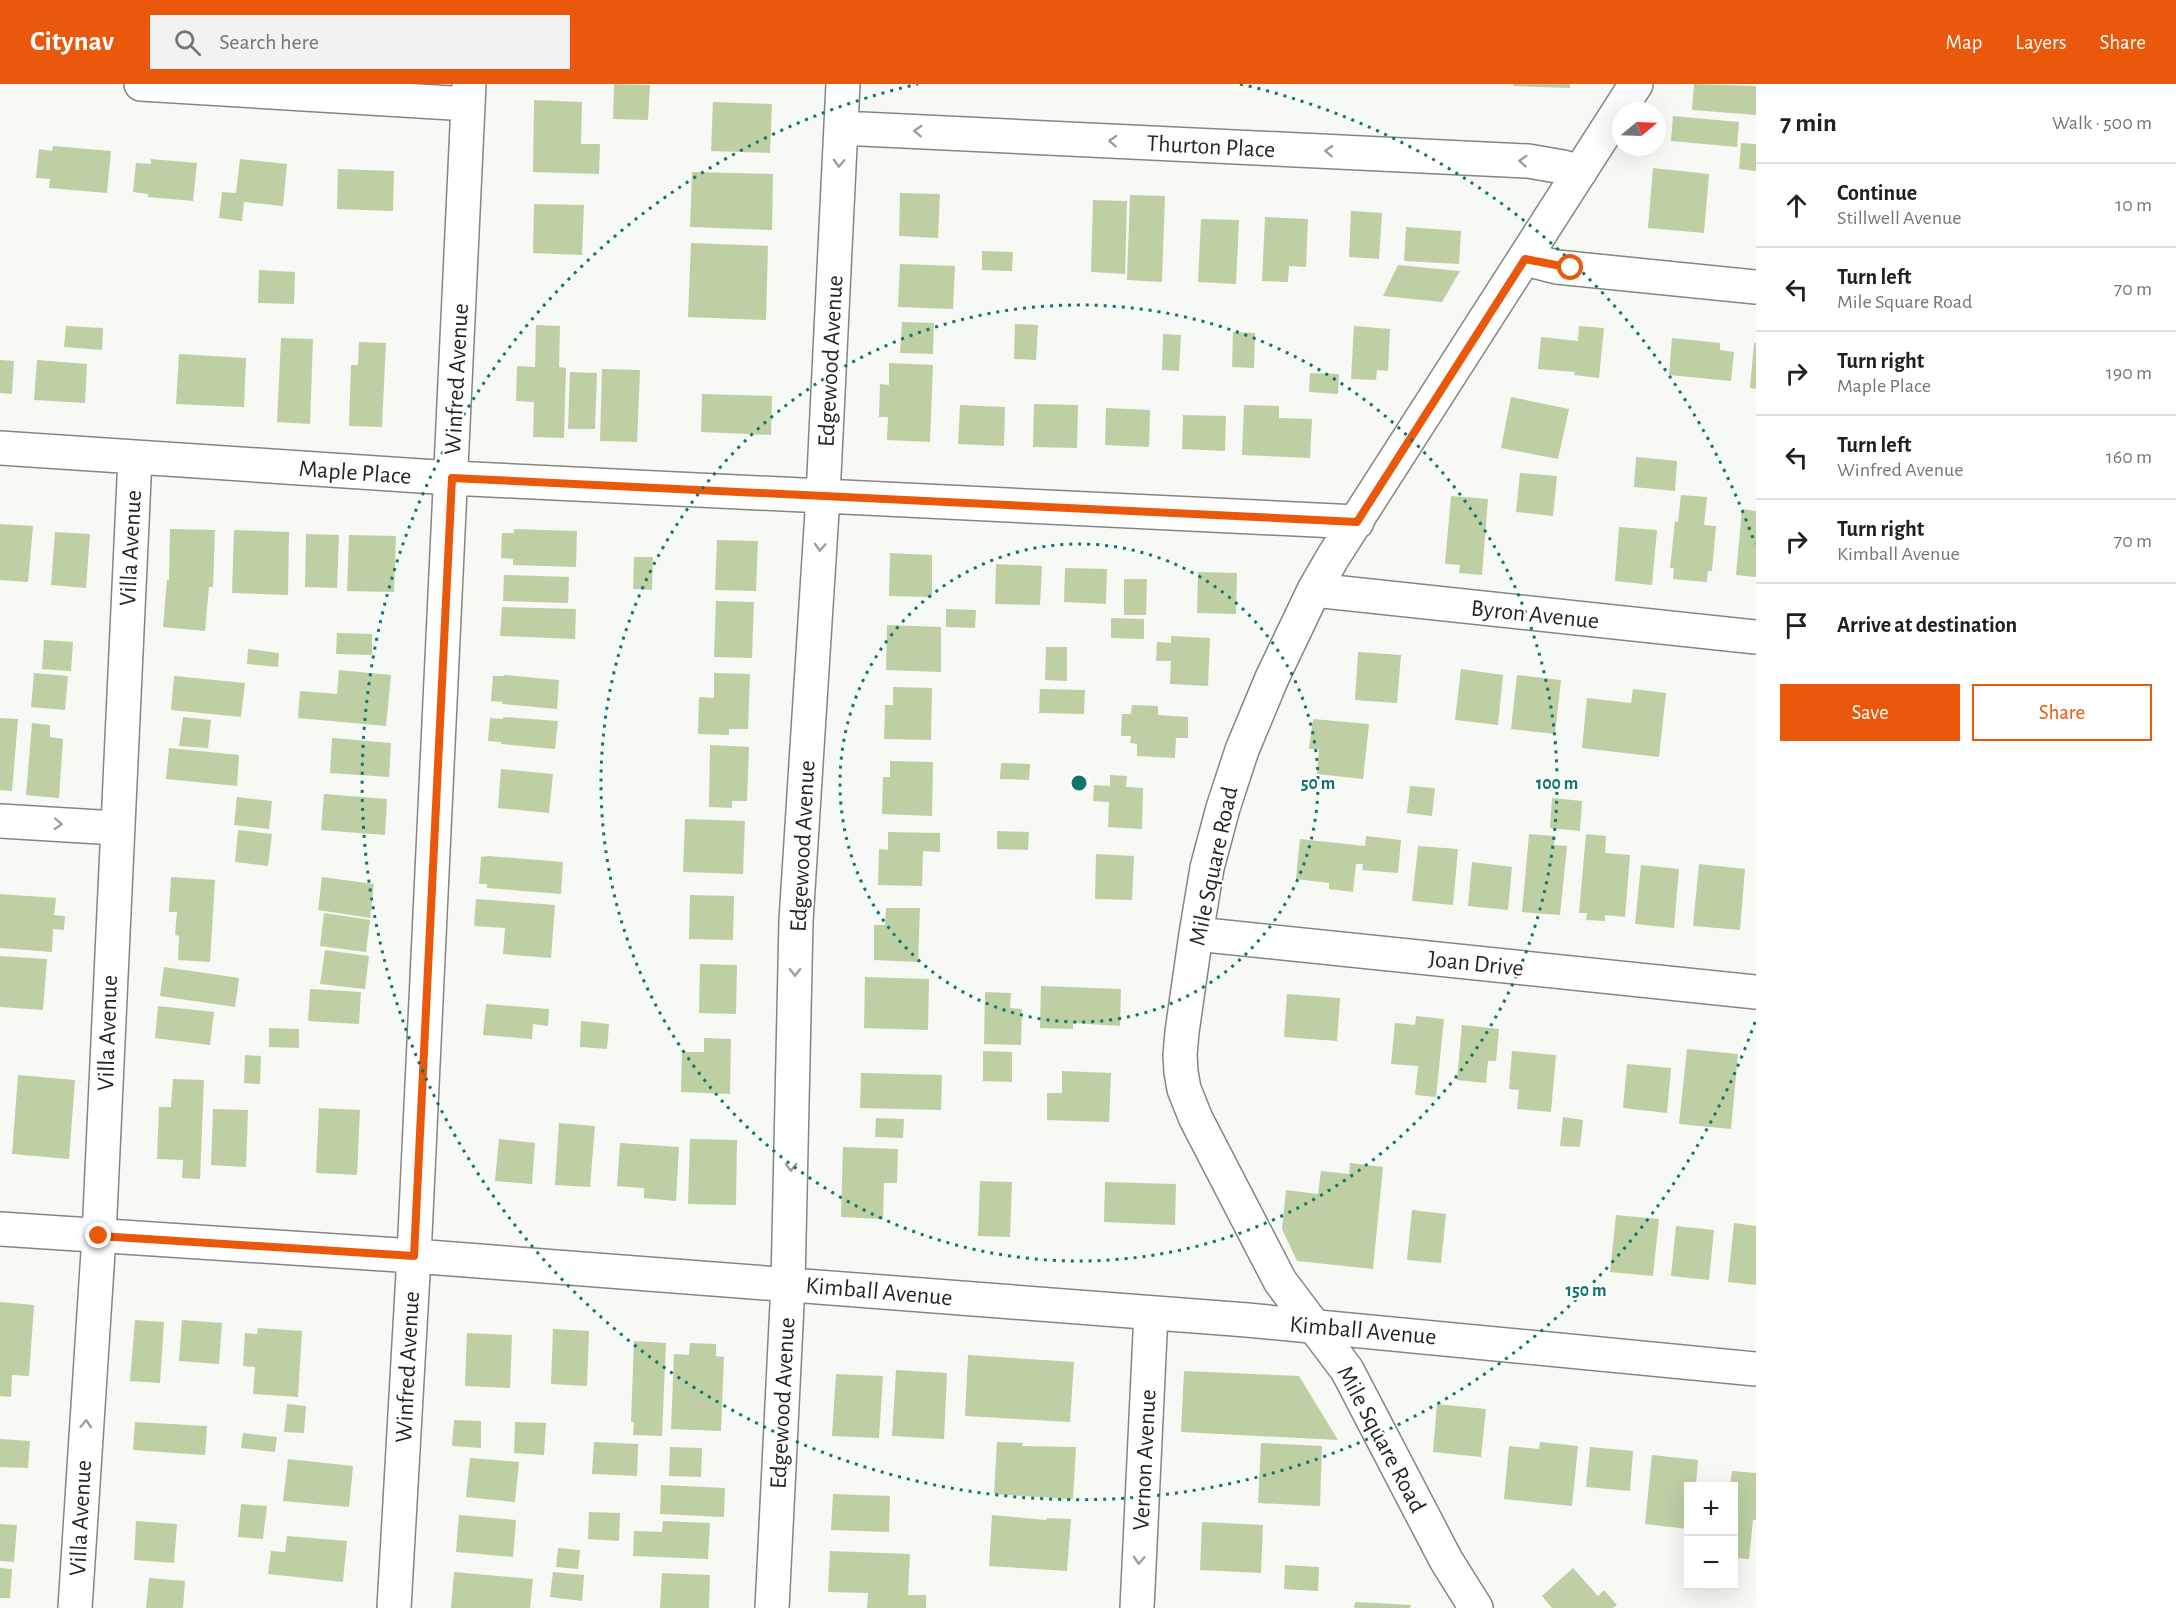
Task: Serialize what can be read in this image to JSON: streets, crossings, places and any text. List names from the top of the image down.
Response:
{
  "streets": {
    "street": [
      "Thurton Place",
      "Edgewood Avenue",
      "Winfred Avenue",
      "Maple Place",
      "Villa Avenue",
      "Byron Avenue",
      "Mile Square Road",
      "Joan Drive",
      "Kimball Avenue",
      "Vernon Avenue"
    ]
  },
  "crossings": [
    ["Thurton Place", "Edgewood Avenue"],
    ["Thurton Place", "Mile Square Road"],
    ["Edgewood Avenue", "Maple Place"],
    ["Edgewood Avenue", "Kimball Avenue"],
    ["Winfred Avenue", "Maple Place"],
    ["Winfred Avenue", "Kimball Avenue"],
    ["Maple Place", "Villa Avenue"],
    ["Maple Place", "Mile Square Road"],
    ["Villa Avenue", "Kimball Avenue"],
    ["Byron Avenue", "Mile Square Road"],
    ["Mile Square Road", "Joan Drive"],
    ["Mile Square Road", "Kimball Avenue"],
    ["Kimball Avenue", "Vernon Avenue"]
  ],
  "one_way": ["Thurton Place", "Edgewood Avenue", "Vernon Avenue"],
  "north": "right",
  "page": {
    "header": "Citynav",
    "search": "Search here",
    "nav": ["Map", "Layers", "Share"],
    "heading": ["7 min", "Walk · 500 m"],
    "list": [
      ["Continue", "Stillwell Avenue", "10 m"],
      ["Turn left", "Mile Square Road", "70 m"],
      ["Turn right", "Maple Place", "190 m"],
      ["Turn left", "Winfred Avenue", "160 m"],
      ["Turn right", "Kimball Avenue", "70 m"],
      "Arrive at destination"
    ],
    "buttons": ["Save", "Share"],
    "map_buttons": ["+", "−"]
  },
  "rings": ["50 m", "100 m", "150 m"]
}
